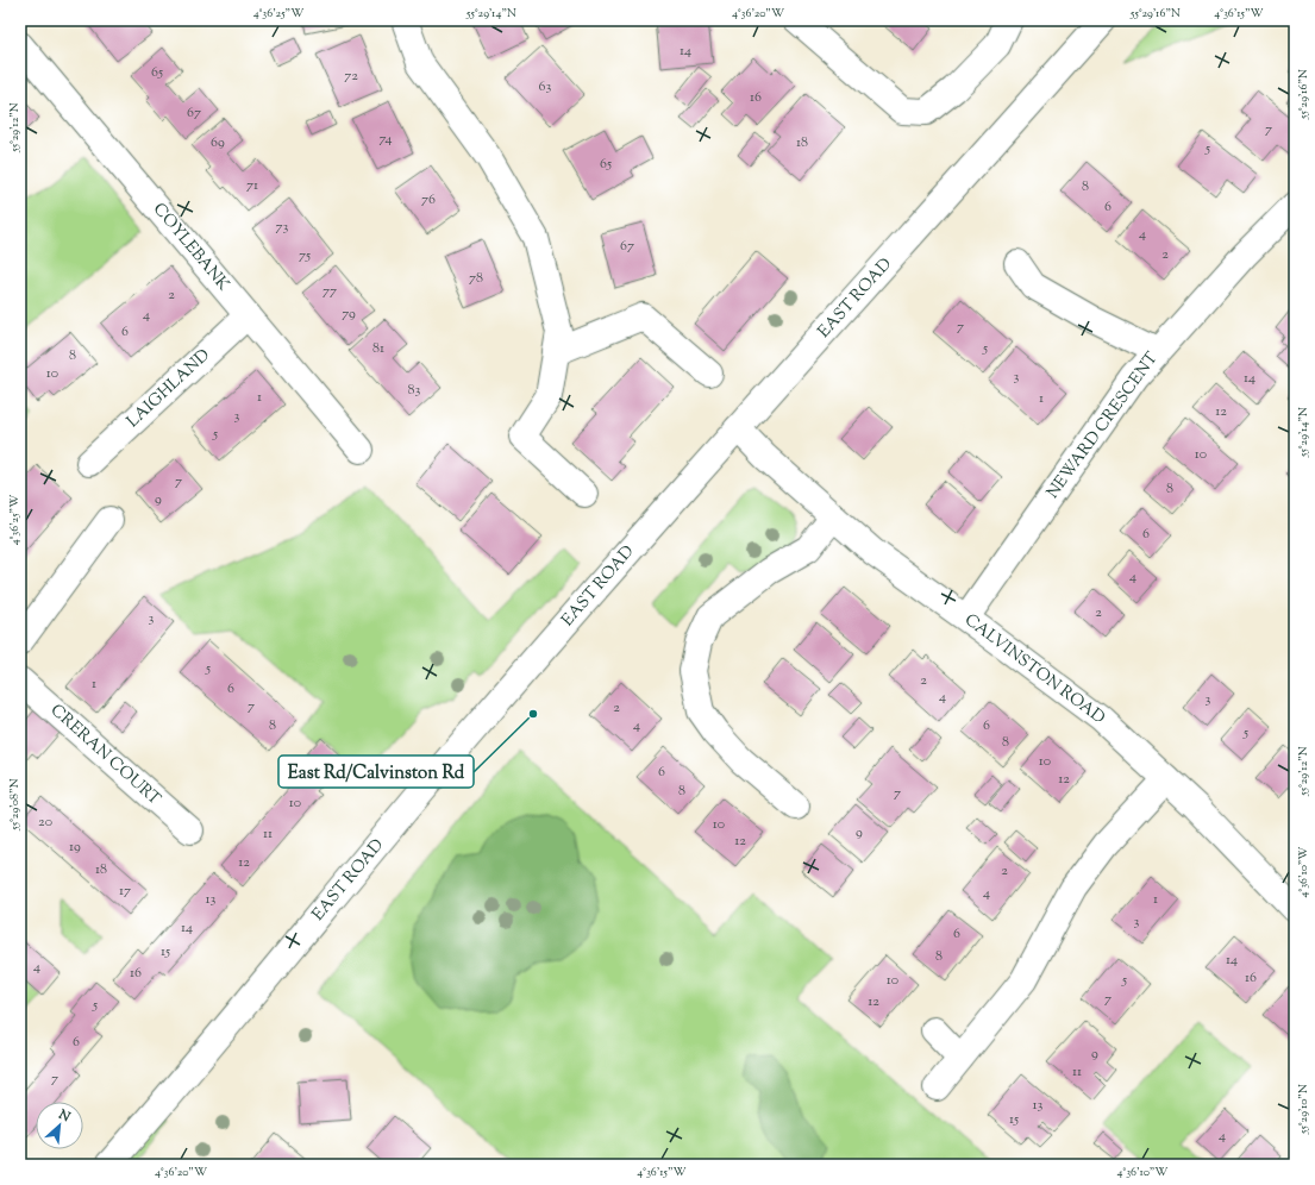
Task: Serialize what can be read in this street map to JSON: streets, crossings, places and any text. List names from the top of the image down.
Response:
{
  "streets": {
    "street": [
      "COYLEBANK",
      "EAST ROAD",
      "LAIGHLAND",
      "NEWARD CRESCENT",
      "CALVINSTON ROAD",
      "CRERAN COURT"
    ]
  },
  "crossings": [
    ["COYLEBANK", "LAIGHLAND"],
    ["EAST ROAD", "CALVINSTON ROAD"],
    ["NEWARD CRESCENT", "CALVINSTON ROAD"]
  ],
  "places": ["East Rd/Calvinston Rd"],
  "house_numbers": [
    "14",
    "65",
    "72",
    "63",
    "16",
    "67",
    "7",
    "74",
    "69",
    "18",
    "5",
    "65",
    "71",
    "8",
    "76",
    "6",
    "73",
    "4",
    "67",
    "2",
    "75",
    "78",
    "77",
    "2",
    "79",
    "4",
    "7",
    "6",
    "81",
    "5",
    "8",
    "10",
    "3",
    "14",
    "83",
    "1",
    "1",
    "12",
    "3",
    "5",
    "10",
    "7",
    "8",
    "9",
    "6",
    "4",
    "2",
    "3",
    "5",
    "2",
    "1",
    "6",
    "4",
    "3",
    "7",
    "2",
    "8",
    "4",
    "6",
    "5",
    "8",
    "10",
    "6",
    "12",
    "8",
    "7",
    "10",
    "20",
    "10",
    "9",
    "11",
    "12",
    "19",
    "12",
    "18",
    "2",
    "17",
    "4",
    "13",
    "1",
    "3",
    "14",
    "6",
    "15",
    "8",
    "14",
    "4",
    "16",
    "16",
    "10",
    "5",
    "7",
    "12",
    "5",
    "6",
    "9",
    "11",
    "7",
    "13",
    "15",
    "4"
  ],
  "north": "top right",
  "coordinates": [
    "4°36'25\"W",
    "55°29'14\"N",
    "4°36'20\"W",
    "55°29'16\"N",
    "4°36'15\"W",
    "55°29'12\"N",
    "55°29'08\"N",
    "4°36'10\"W",
    "55°29'10\"N"
  ]
}
